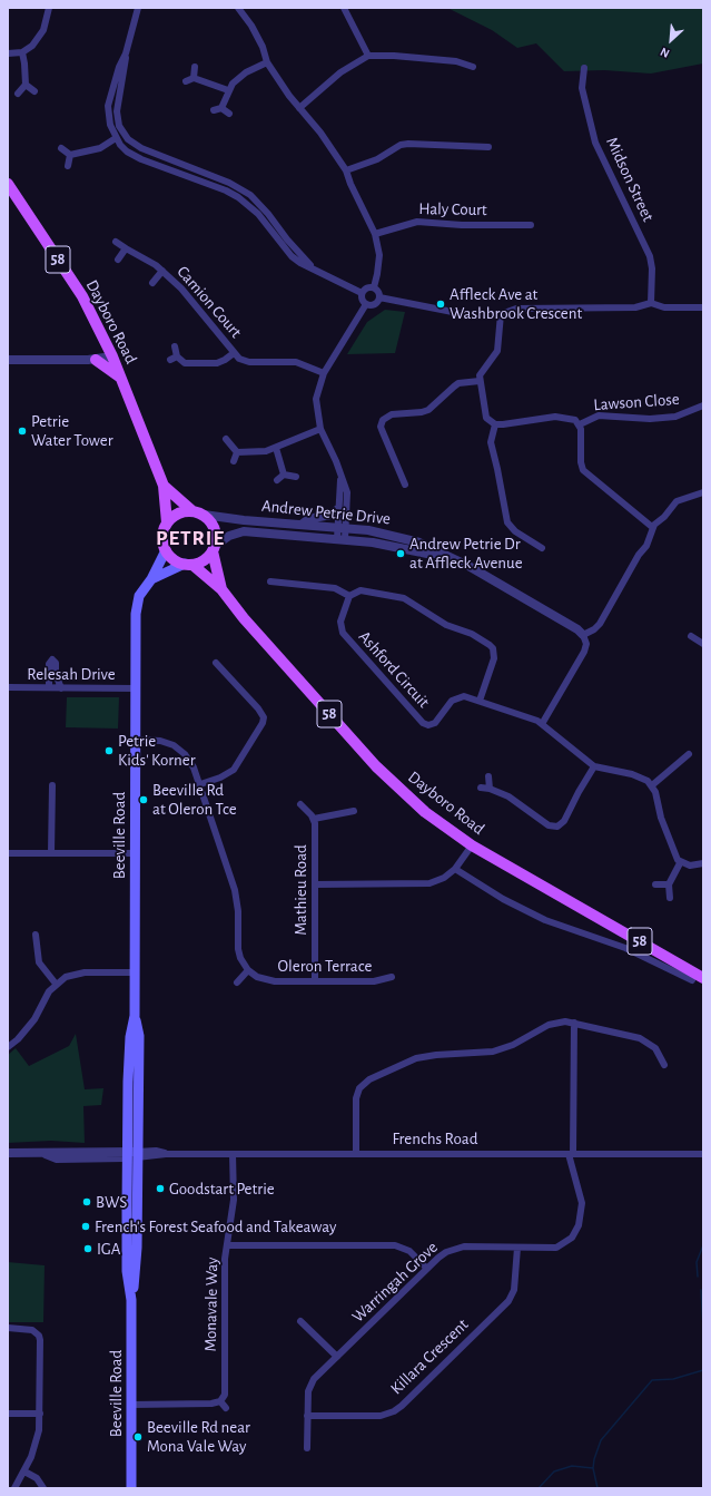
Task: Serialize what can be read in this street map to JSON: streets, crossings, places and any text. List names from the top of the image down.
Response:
{
  "streets": {
    "main road": ["58", "Dayboro Road", "Beeville Road"],
    "street": [
      "Midson Street",
      "Haly Court",
      "Camion Court",
      "Lawson Close",
      "Andrew Petrie Drive",
      "Ashford Circuit",
      "Relesah Drive",
      "Mathieu Road",
      "Oleron Terrace",
      "Frenchs Road",
      "Warringah Grove",
      "Monavale Way",
      "Killara Crescent"
    ]
  },
  "crossings": [
    ["58", "Dayboro Road"],
    ["58", "Andrew Petrie Drive"],
    ["58", "Beeville Road"],
    ["Dayboro Road", "Andrew Petrie Drive"],
    ["Dayboro Road", "Beeville Road"],
    ["Andrew Petrie Drive", "Beeville Road"],
    ["Relesah Drive", "Beeville Road"],
    ["Beeville Road", "Frenchs Road"],
    ["Mathieu Road", "Oleron Terrace"],
    ["Frenchs Road", "Warringah Grove"],
    ["Frenchs Road", "Monavale Way"],
    ["Warringah Grove", "Killara Crescent"]
  ],
  "districts": ["PETRIE"],
  "places": [
    "Affleck Ave at Washbrook Crescent",
    "Petrie Water Tower",
    "Andrew Petrie Dr at Affleck Avenue",
    "Petrie Kids' Korner",
    "Beeville Rd at Oleron Tce",
    "Goodstart Petrie",
    "BWS",
    "French's Forest Seafood and Takeaway",
    "IGA",
    "Beeville Rd near Mona Vale Way"
  ],
  "north": "bottom left"
}
